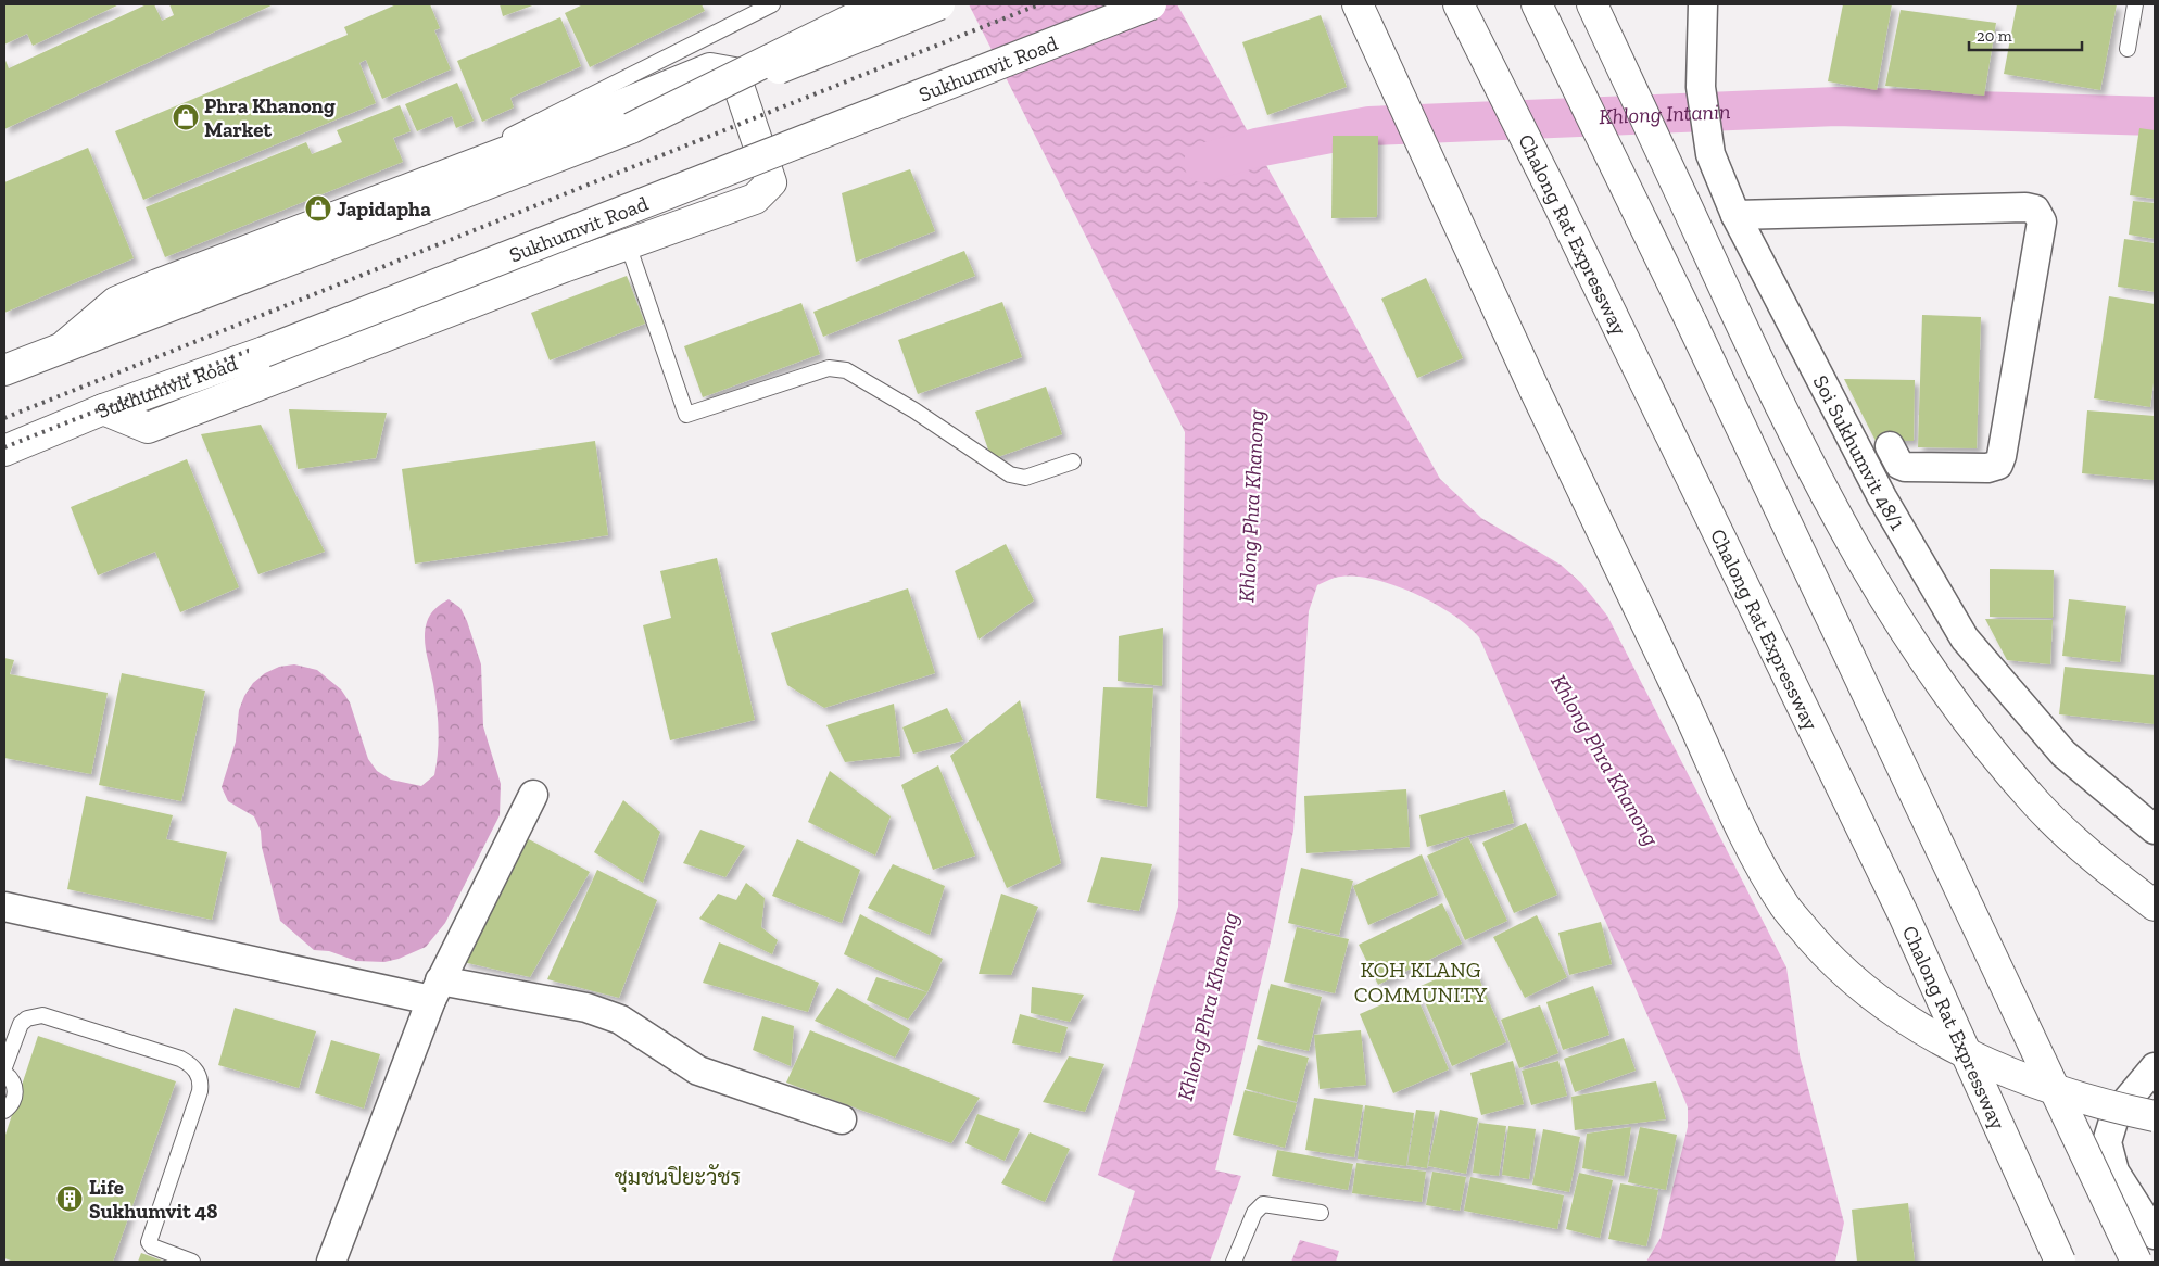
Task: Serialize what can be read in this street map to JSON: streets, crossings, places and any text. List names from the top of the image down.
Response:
{
  "streets": {
    "main road": ["Sukhumvit Road", "Chalong Rat Expressway"],
    "street": ["Soi Sukhumvit 48/1"]
  },
  "districts": ["KOH KLANG COMMUNITY", "ชุมชนปิยะวัชร"],
  "water": ["Khlong Intanin", "Khlong Phra Khanong"],
  "places": {
    "shop": ["Phra Khanong Market", "Japidapha"],
    "building": ["Life Sukhumvit 48"]
  },
  "scale_bar": "20 m"
}
